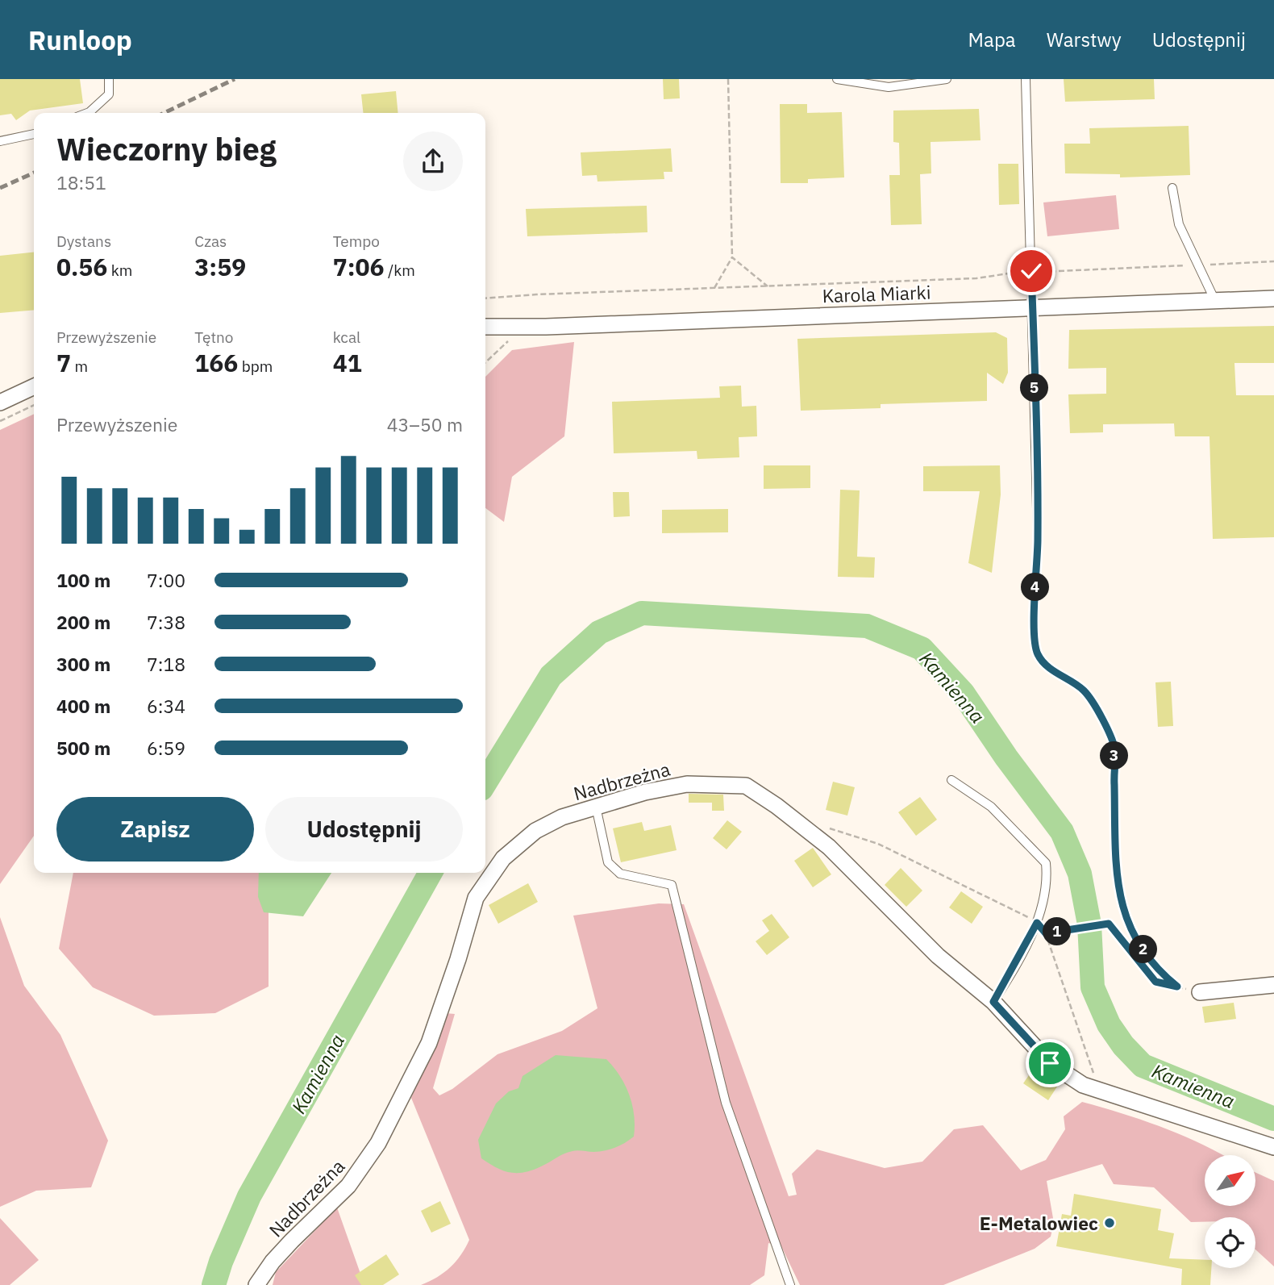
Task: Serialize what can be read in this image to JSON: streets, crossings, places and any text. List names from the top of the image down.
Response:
{
  "streets": {
    "street": ["Karola Miarki", "Nadbrzeżna"]
  },
  "water": ["Kamienna"],
  "places": ["E-Metalowiec"],
  "north": "top right",
  "page": {
    "header": "Runloop",
    "nav": ["Mapa", "Warstwy", "Udostępnij"],
    "heading": ["Wieczorny bieg", "18:51"],
    "stats": [
      ["Dystans", "0.56 km"],
      ["Czas", "3:59"],
      ["Tempo", "7:06 /km"],
      ["Przewyższenie", "7 m"],
      ["Tętno", "166 bpm"],
      ["kcal", "41"]
    ],
    "pins": [
      "5",
      "4",
      "3",
      "1",
      "2"
    ],
    "chart": ["Przewyższenie", "43–50 m"],
    "list": [
      {
        "name": "100 m",
        "note": "7:00"
      },
      {
        "name": "200 m",
        "note": "7:38"
      },
      {
        "name": "300 m",
        "note": "7:18"
      },
      {
        "name": "400 m",
        "note": "6:34"
      },
      {
        "name": "500 m",
        "note": "6:59"
      }
    ],
    "buttons": ["Zapisz", "Udostępnij"]
  }
}
